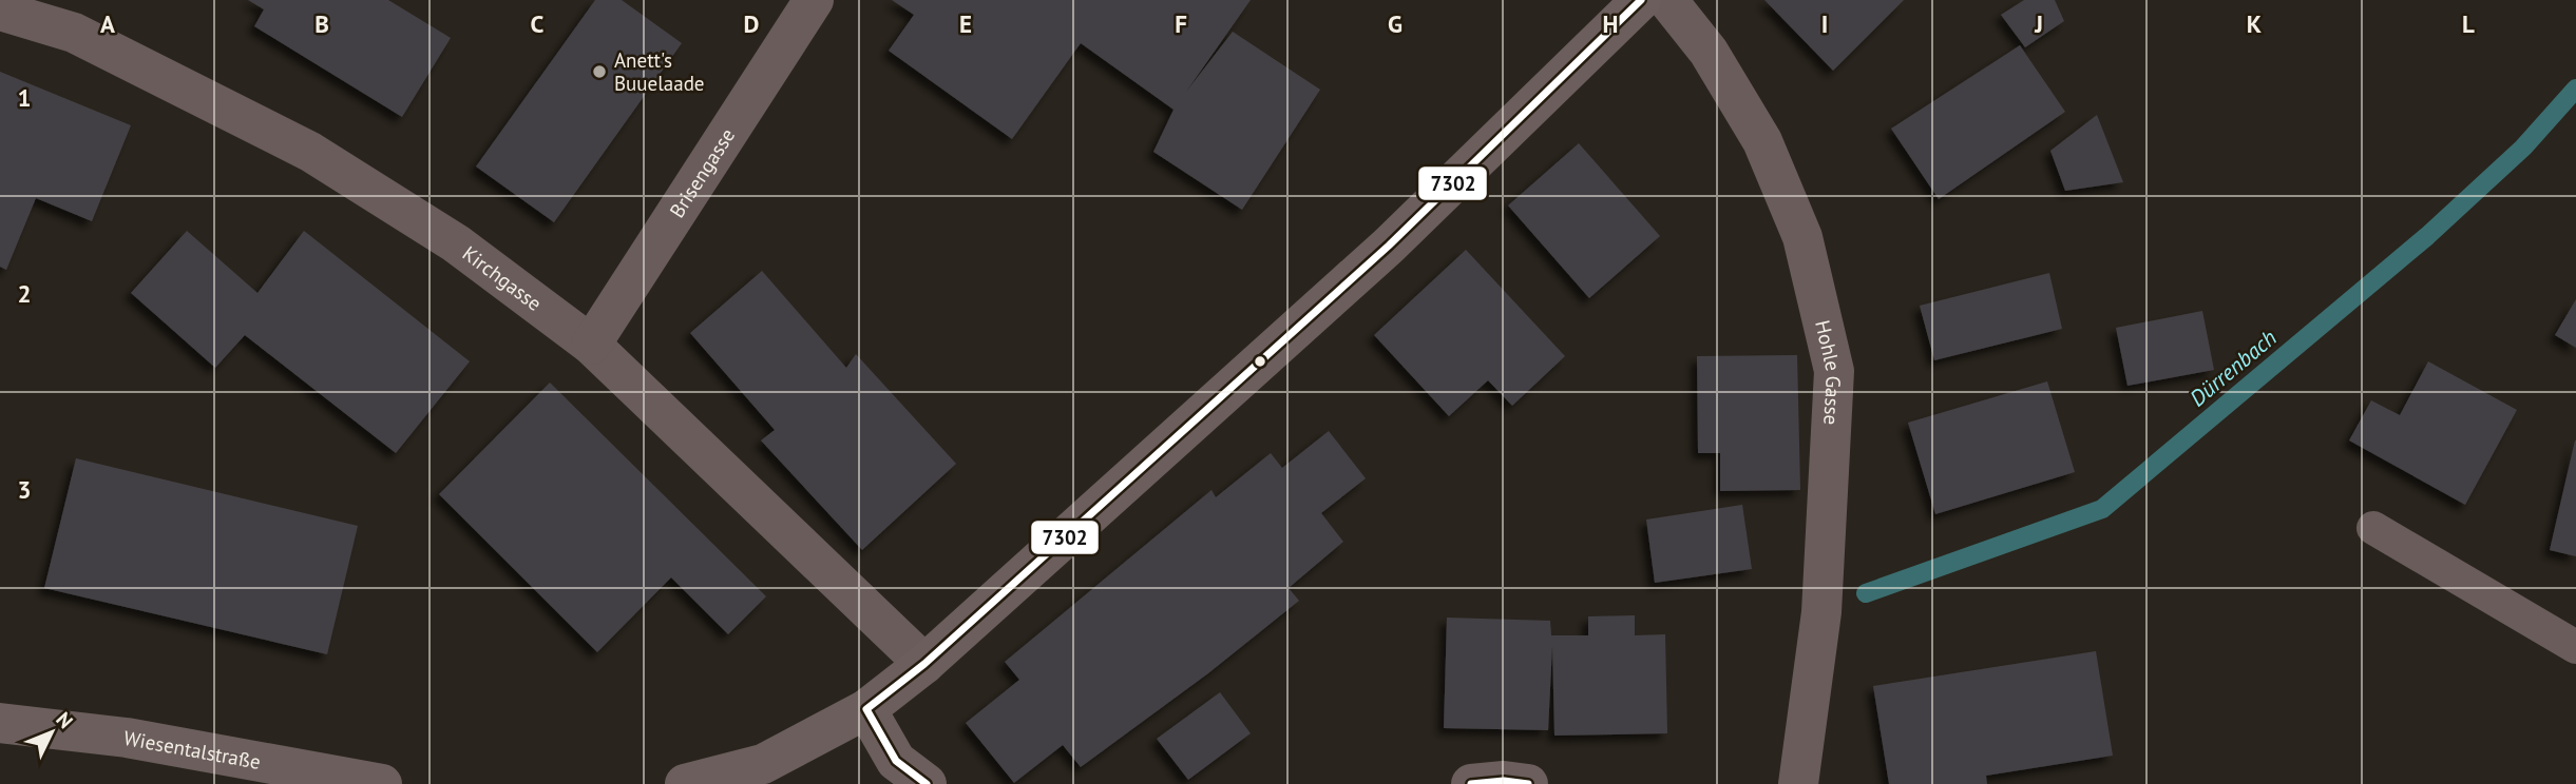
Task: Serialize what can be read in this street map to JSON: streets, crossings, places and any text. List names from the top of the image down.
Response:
{
  "streets": {
    "street": [
      "Brisengasse",
      "Kirchgasse",
      "Hohle Gasse",
      "Wiesentalstraße"
    ]
  },
  "crossings": [
    ["Brisengasse", "Kirchgasse"]
  ],
  "water": ["Dürrenbach"],
  "places": ["Anett's Buuelaade"],
  "lines": ["transit line 7302"],
  "north": "top right",
  "grid": {
    "columns": [
      "A",
      "B",
      "C",
      "D",
      "E",
      "F",
      "G",
      "H",
      "I",
      "J",
      "K",
      "L"
    ],
    "rows": ["1", "2", "3"]
  }
}
